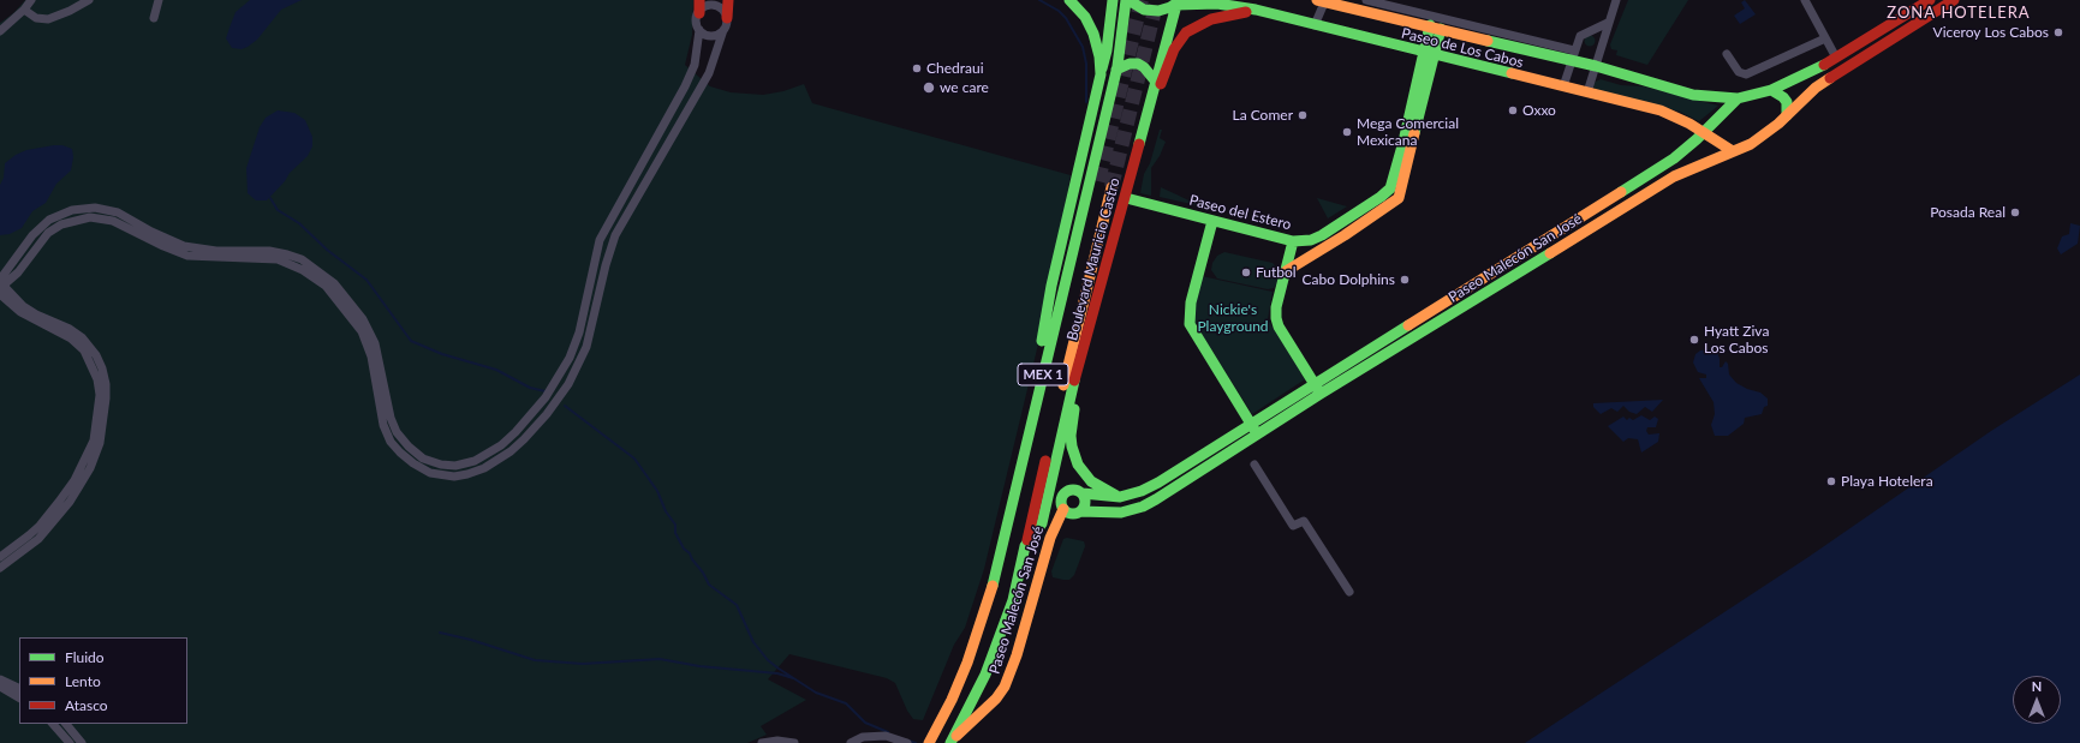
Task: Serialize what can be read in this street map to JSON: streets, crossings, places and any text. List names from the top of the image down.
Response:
{
  "streets": {
    "main road": [
      "Paseo de Los Cabos",
      "Paseo del Estero",
      "Paseo Malecón San José",
      "Boulevard Mauricio Castro",
      "MEX 1"
    ]
  },
  "crossings": [
    ["Paseo de Los Cabos", "Paseo del Estero"],
    ["Paseo de Los Cabos", "Paseo Malecón San José"],
    ["Paseo de Los Cabos", "Boulevard Mauricio Castro"],
    ["Paseo Malecón San José", "Boulevard Mauricio Castro"]
  ],
  "districts": ["ZONA HOTELERA"],
  "parks": ["Nickie's Playground"],
  "places": [
    "Viceroy Los Cabos",
    "Chedraui",
    "we care",
    "Oxxo",
    "La Comer",
    "Mega Comercial Mexicana",
    "Posada Real",
    "Futbol",
    "Cabo Dolphins",
    "Hyatt Ziva Los Cabos",
    "Playa Hotelera"
  ],
  "legend": ["Fluido", "Lento", "Atasco"],
  "north": "top"
}
